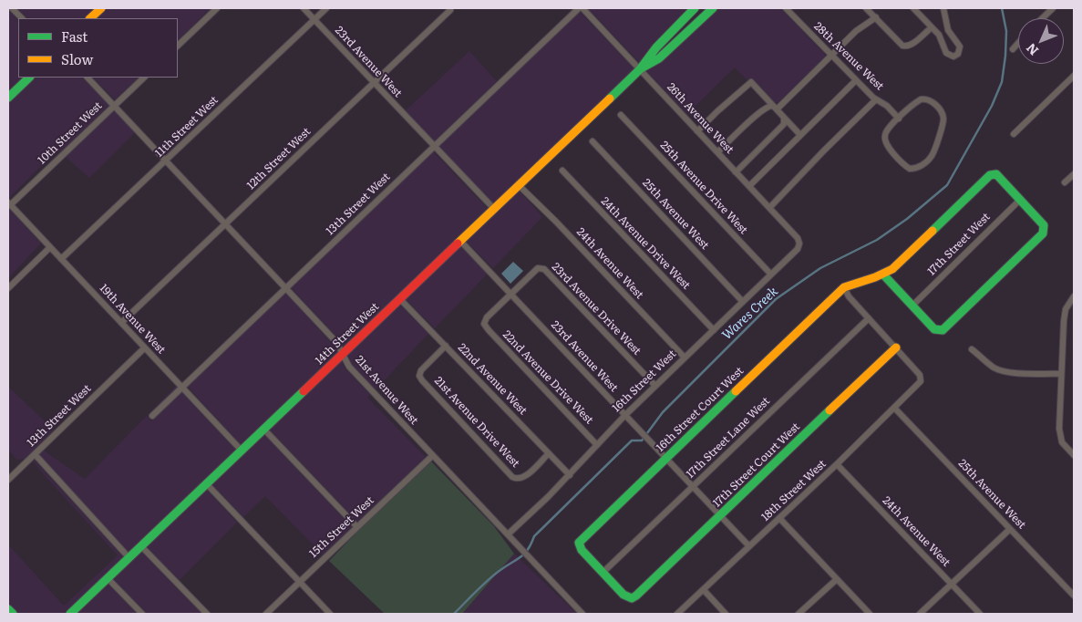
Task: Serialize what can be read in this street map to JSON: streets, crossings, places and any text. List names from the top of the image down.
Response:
{
  "streets": {
    "street": [
      "28th Avenue West",
      "23rd Avenue West",
      "26th Avenue West",
      "11th Street West",
      "10th Street West",
      "12th Street West",
      "25th Avenue Drive West",
      "13th Street West",
      "25th Avenue West",
      "24th Avenue Drive West",
      "17th Street West",
      "24th Avenue West",
      "23rd Avenue Drive West",
      "19th Avenue West",
      "14th Street West",
      "22nd Avenue Drive West",
      "22nd Avenue West",
      "16th Street West",
      "21st Avenue West",
      "16th Street Court West",
      "21st Avenue Drive West",
      "17th Street Lane West",
      "17th Street Court West",
      "18th Street West",
      "15th Street West"
    ]
  },
  "crossings": [
    ["23rd Avenue West", "11th Street West"],
    ["23rd Avenue West", "12th Street West"],
    ["23rd Avenue West", "13th Street West"],
    ["23rd Avenue West", "23rd Avenue Drive West"],
    ["23rd Avenue West", "14th Street West"],
    ["23rd Avenue West", "22nd Avenue Drive West"],
    ["23rd Avenue West", "16th Street West"],
    ["23rd Avenue West", "16th Street Court West"],
    ["23rd Avenue West", "17th Street Lane West"],
    ["23rd Avenue West", "17th Street Court West"],
    ["23rd Avenue West", "18th Street West"],
    ["26th Avenue West", "13th Street West"],
    ["26th Avenue West", "14th Street West"],
    ["26th Avenue West", "16th Street West"],
    ["11th Street West", "19th Avenue West"],
    ["11th Street West", "21st Avenue West"],
    ["10th Street West", "19th Avenue West"],
    ["10th Street West", "21st Avenue West"],
    ["12th Street West", "19th Avenue West"],
    ["12th Street West", "21st Avenue West"],
    ["25th Avenue Drive West", "16th Street West"],
    ["13th Street West", "19th Avenue West"],
    ["13th Street West", "21st Avenue West"],
    ["25th Avenue West", "16th Street West"],
    ["25th Avenue West", "18th Street West"],
    ["24th Avenue Drive West", "16th Street West"],
    ["24th Avenue West", "14th Street West"],
    ["24th Avenue West", "16th Street West"],
    ["24th Avenue West", "18th Street West"],
    ["23rd Avenue Drive West", "22nd Avenue Drive West"],
    ["23rd Avenue Drive West", "16th Street West"],
    ["19th Avenue West", "14th Street West"],
    ["14th Street West", "22nd Avenue West"],
    ["14th Street West", "21st Avenue West"],
    ["22nd Avenue Drive West", "16th Street West"],
    ["22nd Avenue West", "16th Street West"],
    ["22nd Avenue West", "21st Avenue Drive West"],
    ["16th Street West", "21st Avenue West"],
    ["21st Avenue West", "15th Street West"],
    ["16th Street Court West", "17th Street Lane West"],
    ["16th Street Court West", "17th Street Court West"],
    ["17th Street Lane West", "17th Street Court West"],
    ["17th Street Court West", "18th Street West"]
  ],
  "water": ["Wares Creek"],
  "legend": ["Fast", "Slow"],
  "north": "bottom left"
}
